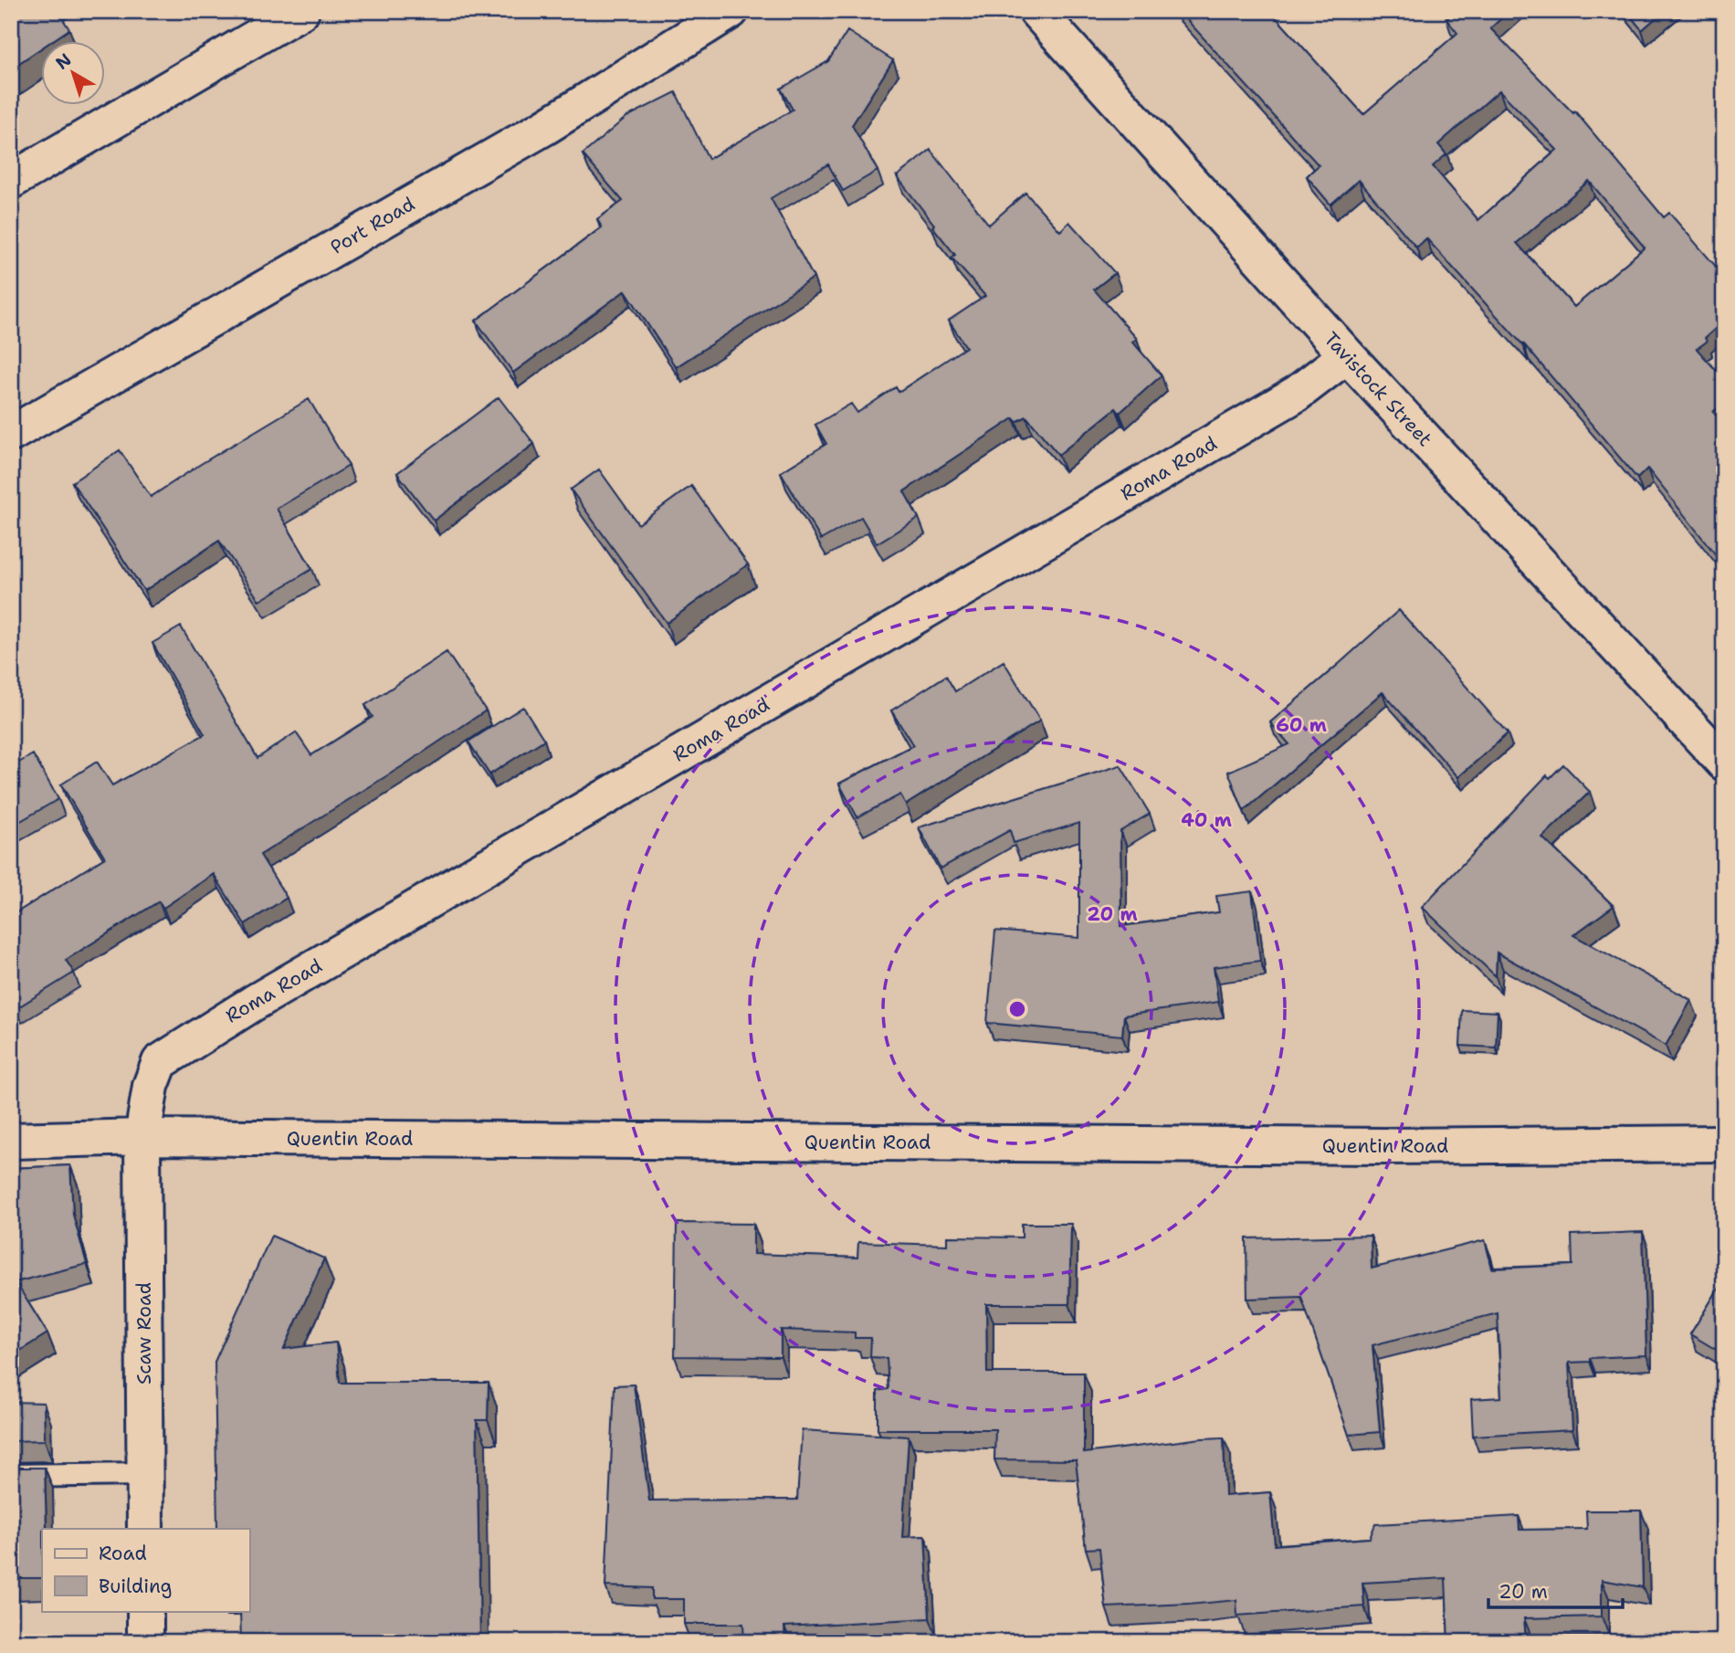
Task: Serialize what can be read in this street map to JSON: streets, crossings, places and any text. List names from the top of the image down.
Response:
{
  "streets": {
    "street": [
      "Port Road",
      "Tavistock Street",
      "Roma Road",
      "Quentin Road",
      "Scaw Road"
    ]
  },
  "crossings": [
    ["Tavistock Street", "Roma Road"],
    ["Roma Road", "Quentin Road"],
    ["Roma Road", "Scaw Road"],
    ["Quentin Road", "Scaw Road"]
  ],
  "legend": ["Road", "Building"],
  "scale_bar": "20 m",
  "north": "top left",
  "rings": ["60 m", "40 m", "20 m"]
}
